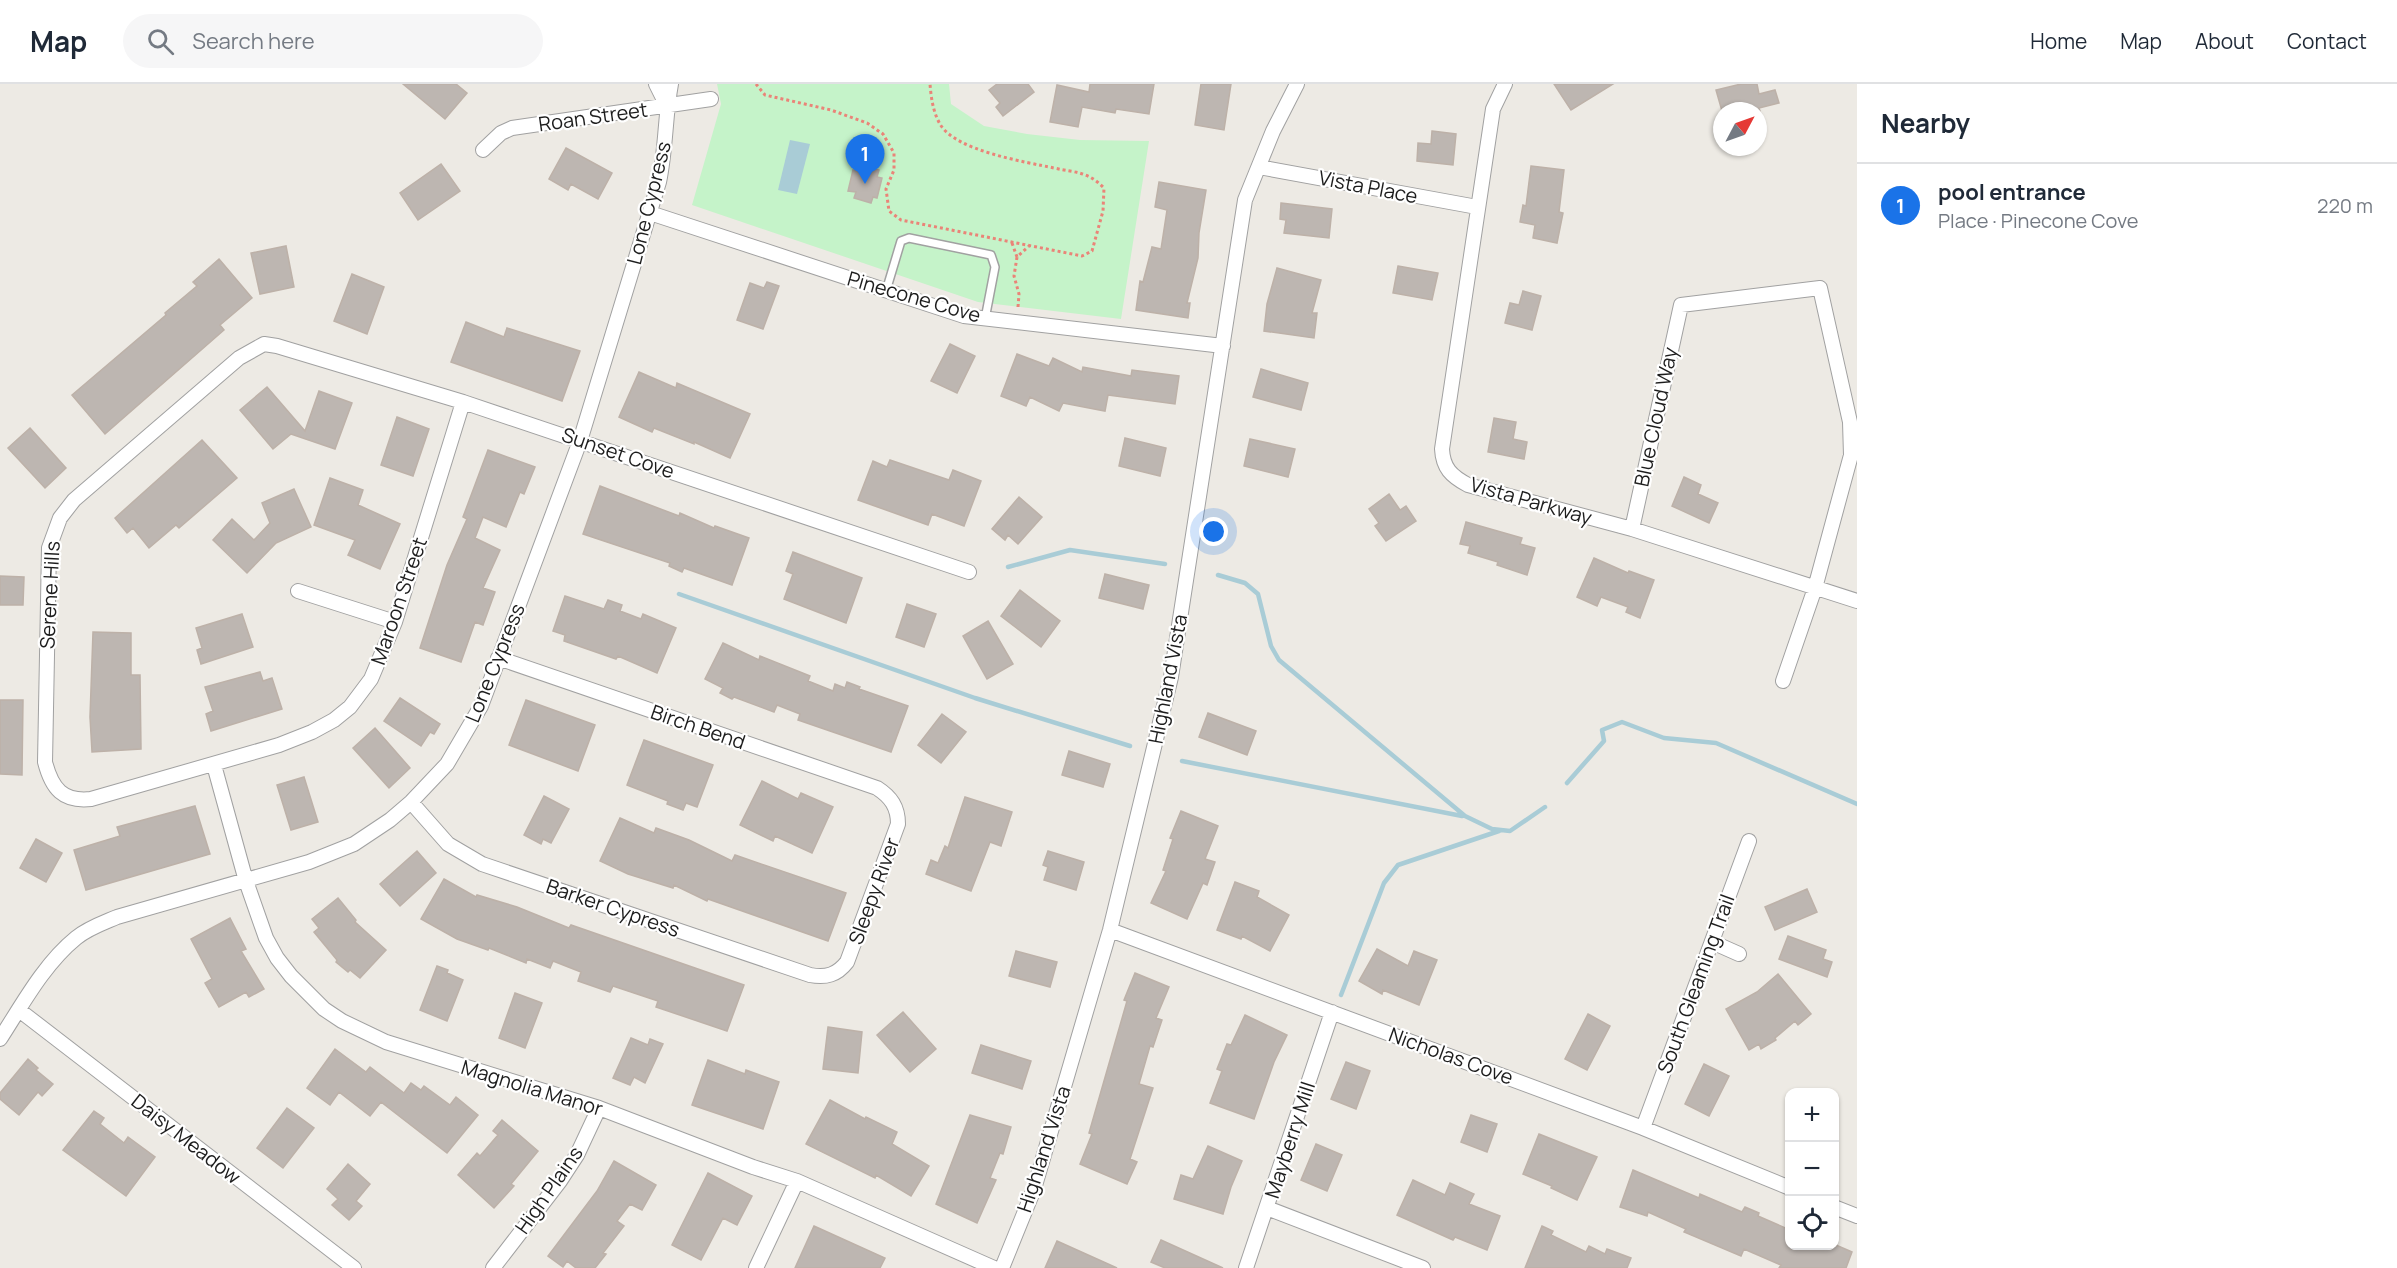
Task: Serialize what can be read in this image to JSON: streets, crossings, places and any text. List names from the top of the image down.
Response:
{
  "streets": {
    "street": [
      "Roan Street",
      "Vista Place",
      "Lone Cypress",
      "Pinecone Cove",
      "Blue Cloud Way",
      "Sunset Cove",
      "Vista Parkway",
      "Serene Hills",
      "Maroon Street",
      "Highland Vista",
      "Birch Bend",
      "Sleepy River",
      "Barker Cypress",
      "South Gleaming Trail",
      "Nicholas Cove",
      "Magnolia Manor",
      "Daisy Meadow",
      "Mayberry Mill",
      "High Plains"
    ]
  },
  "crossings": [
    ["Roan Street", "Lone Cypress"],
    ["Vista Place", "Vista Parkway"],
    ["Vista Place", "Highland Vista"],
    ["Lone Cypress", "Pinecone Cove"],
    ["Lone Cypress", "Sunset Cove"],
    ["Lone Cypress", "Birch Bend"],
    ["Lone Cypress", "Barker Cypress"],
    ["Lone Cypress", "Magnolia Manor"],
    ["Lone Cypress", "Daisy Meadow"],
    ["Pinecone Cove", "Highland Vista"],
    ["Blue Cloud Way", "Vista Parkway"],
    ["Sunset Cove", "Serene Hills"],
    ["Sunset Cove", "Maroon Street"],
    ["Serene Hills", "Maroon Street"],
    ["Maroon Street", "Magnolia Manor"],
    ["Highland Vista", "Nicholas Cove"],
    ["Birch Bend", "Sleepy River"],
    ["Sleepy River", "Barker Cypress"],
    ["South Gleaming Trail", "Nicholas Cove"],
    ["Nicholas Cove", "Mayberry Mill"],
    ["Magnolia Manor", "High Plains"]
  ],
  "north": "top right",
  "page": {
    "header": "Map",
    "search": "Search here",
    "nav": [
      "Home",
      "Map",
      "About",
      "Contact"
    ],
    "heading": "Nearby",
    "pins": "1",
    "list": [
      {
        "mark": "1",
        "name": "pool entrance",
        "note": "Place · Pinecone Cove",
        "value": "220 m"
      }
    ],
    "map_buttons": ["+", "−"]
  }
}
